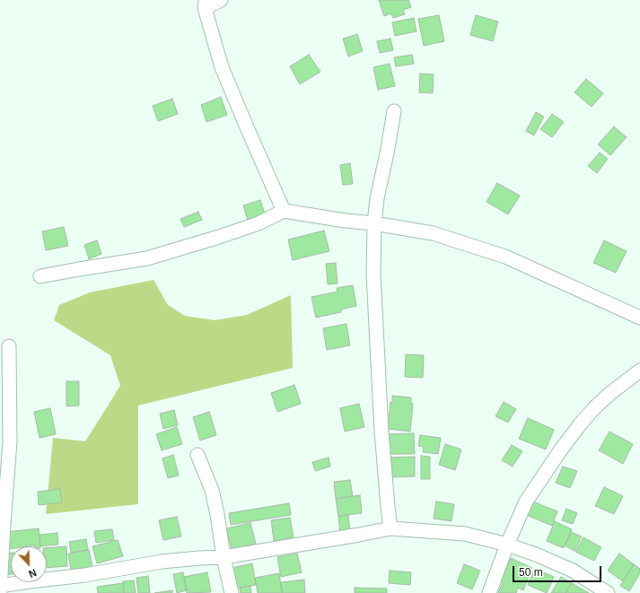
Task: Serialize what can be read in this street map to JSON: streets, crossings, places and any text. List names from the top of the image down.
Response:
{
  "scale_bar": "50 m",
  "north": "bottom right"
}
